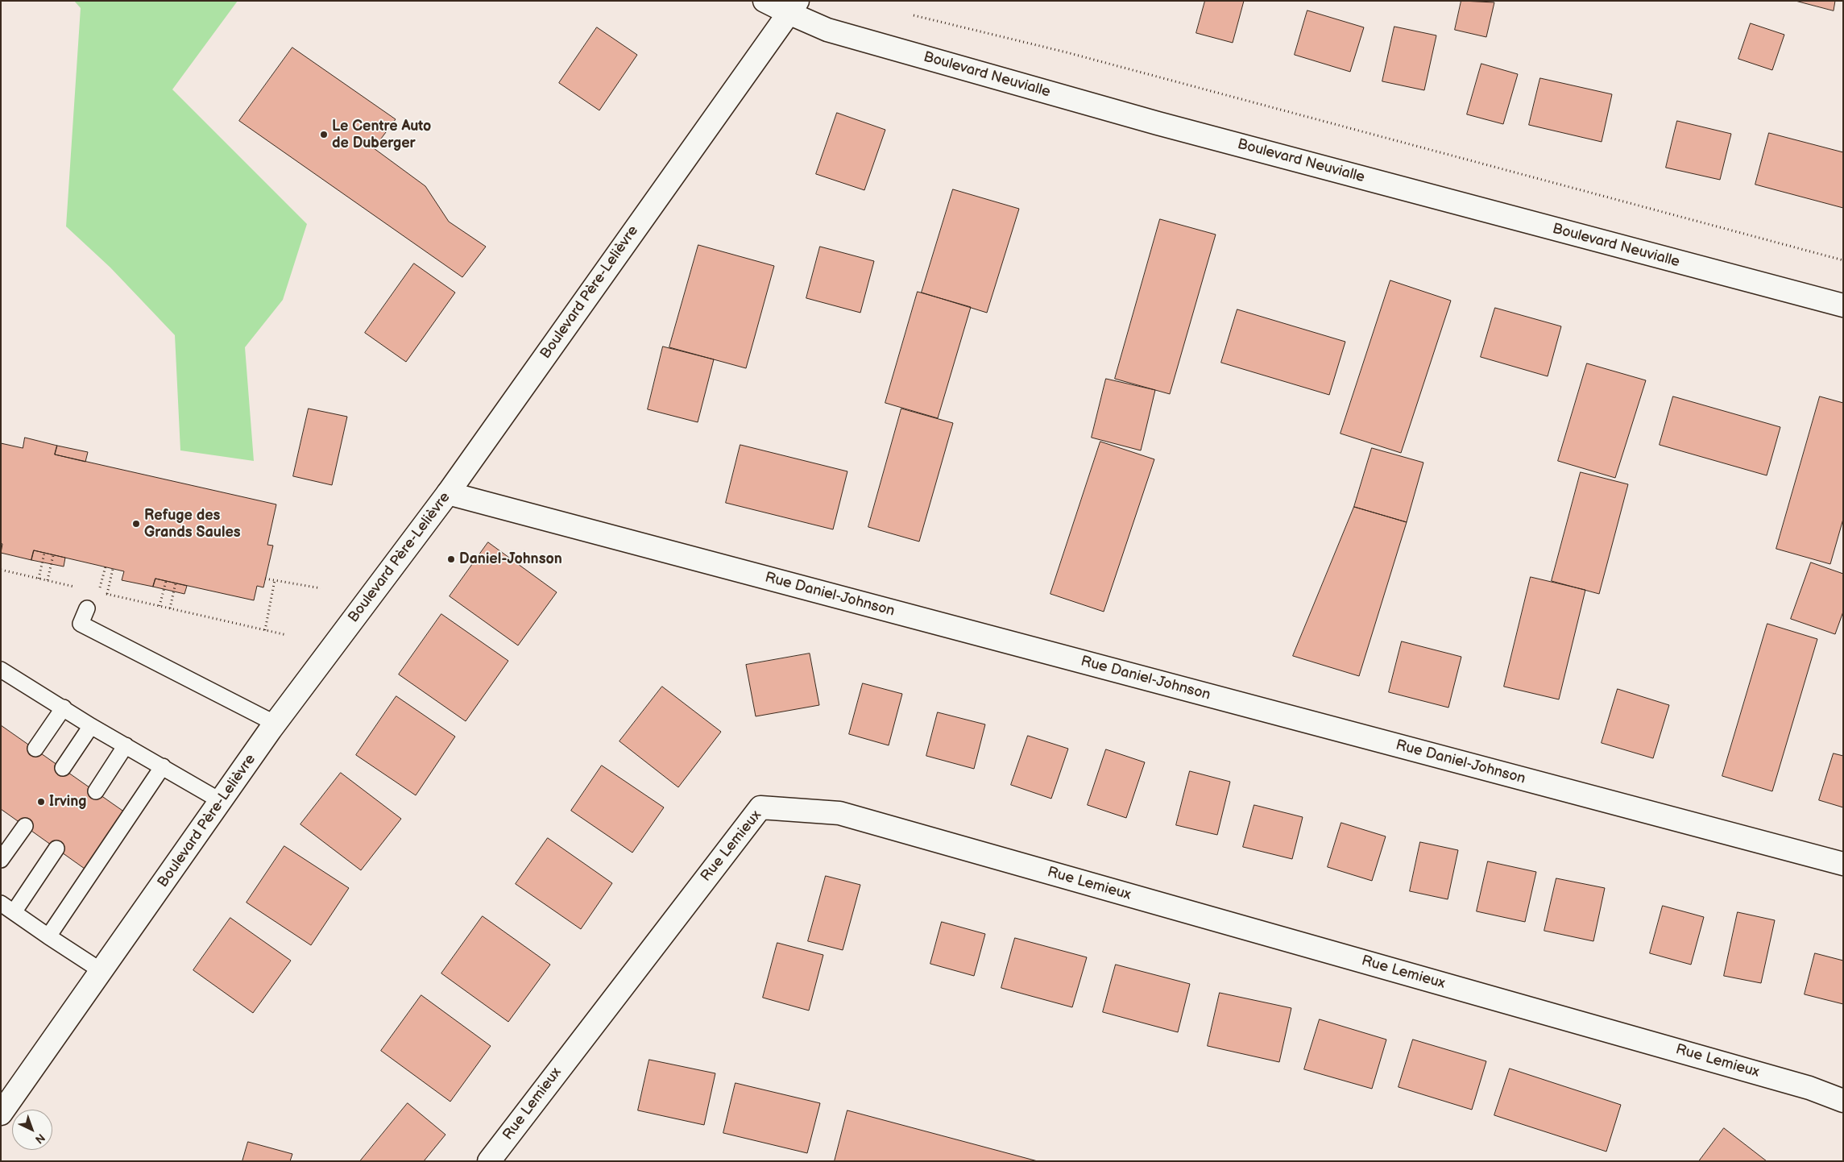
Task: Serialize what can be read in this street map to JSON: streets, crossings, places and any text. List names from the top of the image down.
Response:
{
  "streets": {
    "street": [
      "Boulevard Neuvialle",
      "Boulevard Père-Lelièvre",
      "Rue Daniel-Johnson",
      "Rue Lemieux"
    ]
  },
  "crossings": [
    ["Boulevard Neuvialle", "Boulevard Père-Lelièvre"],
    ["Boulevard Père-Lelièvre", "Rue Daniel-Johnson"]
  ],
  "places": [
    "Le Centre Auto de Duberger",
    "Refuge des Grands Saules",
    "Daniel-Johnson",
    "Irving"
  ],
  "north": "bottom right"
}
